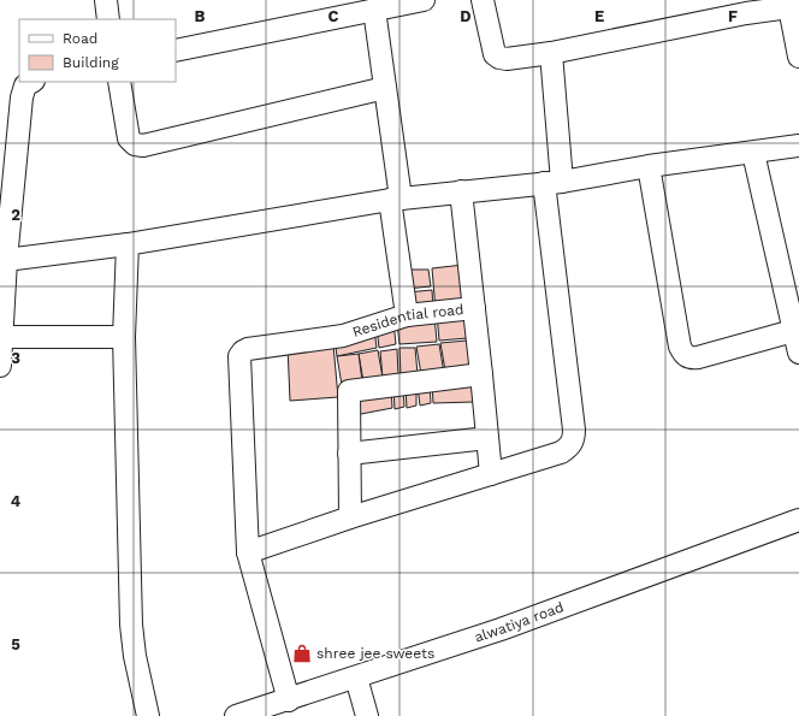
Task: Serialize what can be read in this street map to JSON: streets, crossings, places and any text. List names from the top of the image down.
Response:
{
  "streets": {
    "street": ["Residential road", "alwatiya road"]
  },
  "places": {
    "shop": ["shree jee sweets"]
  },
  "legend": ["Road", "Building"],
  "grid": {
    "columns": [
      "B",
      "C",
      "D",
      "E",
      "F"
    ],
    "rows": [
      "2",
      "3",
      "4",
      "5"
    ]
  }
}
